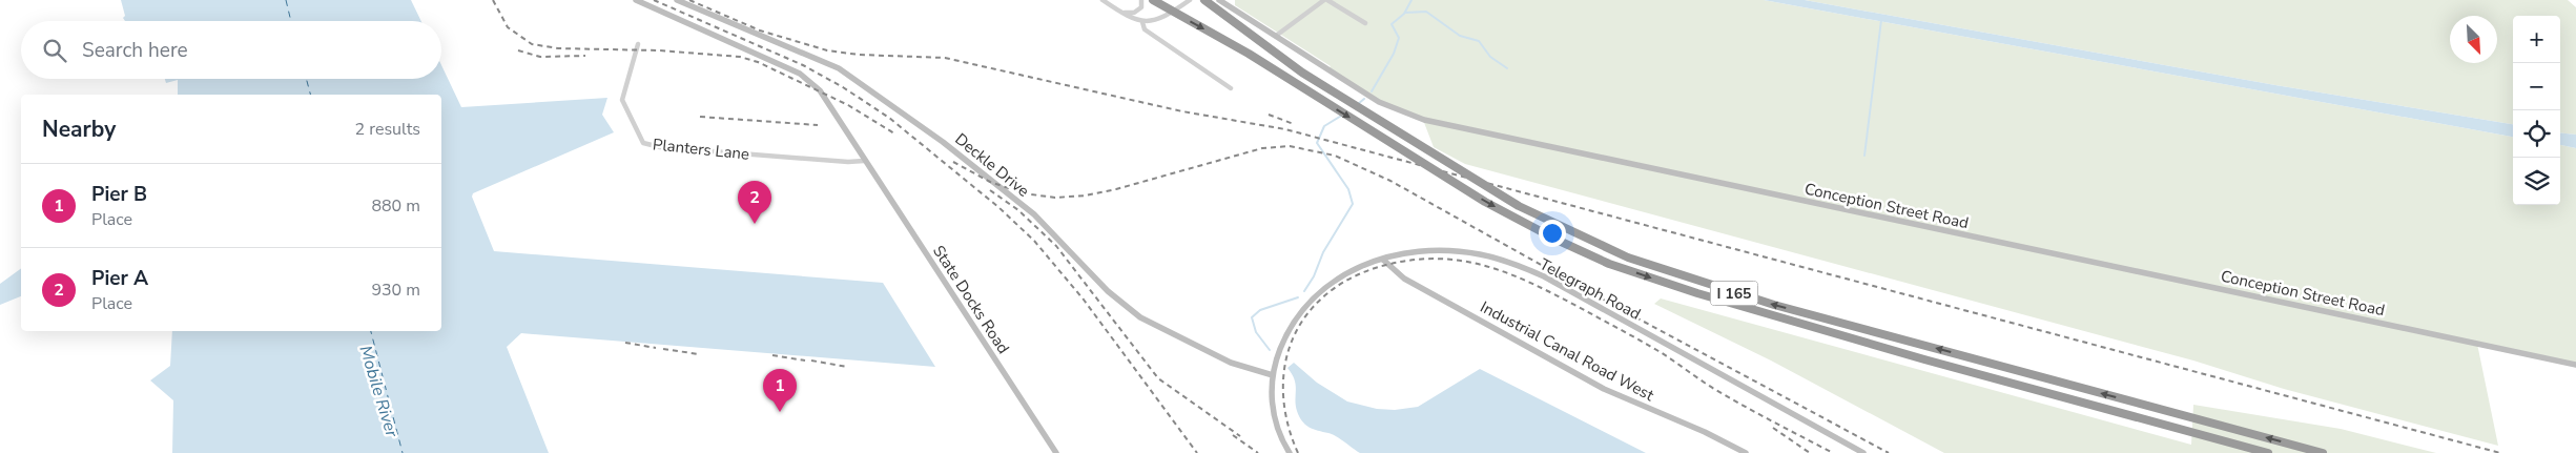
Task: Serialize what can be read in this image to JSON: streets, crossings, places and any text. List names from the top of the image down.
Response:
{
  "streets": {
    "highway": ["I 165"],
    "street": [
      "Planters Lane",
      "Deckle Drive",
      "Conception Street Road",
      "Telegraph Road",
      "State Docks Road",
      "Industrial Canal Road West"
    ]
  },
  "crossings": [
    ["Planters Lane", "State Docks Road"],
    ["Deckle Drive", "Telegraph Road"],
    ["Telegraph Road", "Industrial Canal Road West"]
  ],
  "water": ["Mobile River"],
  "north": "bottom right",
  "page": {
    "map_buttons": ["+", "−"],
    "search": "Search here",
    "heading": ["Nearby", "2 results"],
    "list": [
      {
        "mark": "1",
        "name": "Pier B",
        "note": "Place",
        "value": "880 m"
      },
      {
        "mark": "2",
        "name": "Pier A",
        "note": "Place",
        "value": "930 m"
      }
    ],
    "pins": ["2", "1"]
  }
}
